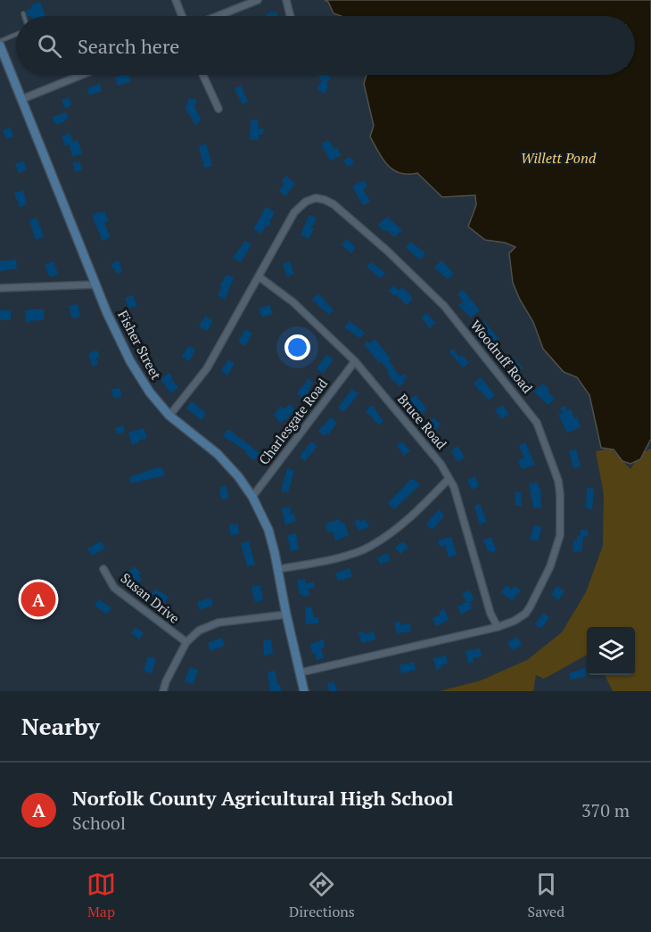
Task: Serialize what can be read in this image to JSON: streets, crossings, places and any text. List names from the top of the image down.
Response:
{
  "streets": {
    "main road": ["Fisher Street"],
    "street": [
      "Woodruff Road",
      "Charlesgate Road",
      "Bruce Road",
      "Susan Drive"
    ]
  },
  "crossings": [
    ["Fisher Street", "Woodruff Road"],
    ["Fisher Street", "Charlesgate Road"],
    ["Woodruff Road", "Bruce Road"],
    ["Charlesgate Road", "Bruce Road"]
  ],
  "water": ["Willett Pond"],
  "page": {
    "search": "Search here",
    "pins": "A",
    "heading": "Nearby",
    "list": [
      {
        "mark": "A",
        "name": "Norfolk County Agricultural High School",
        "note": "School",
        "value": "370 m"
      }
    ],
    "nav": ["Map", "Directions", "Saved"]
  }
}
